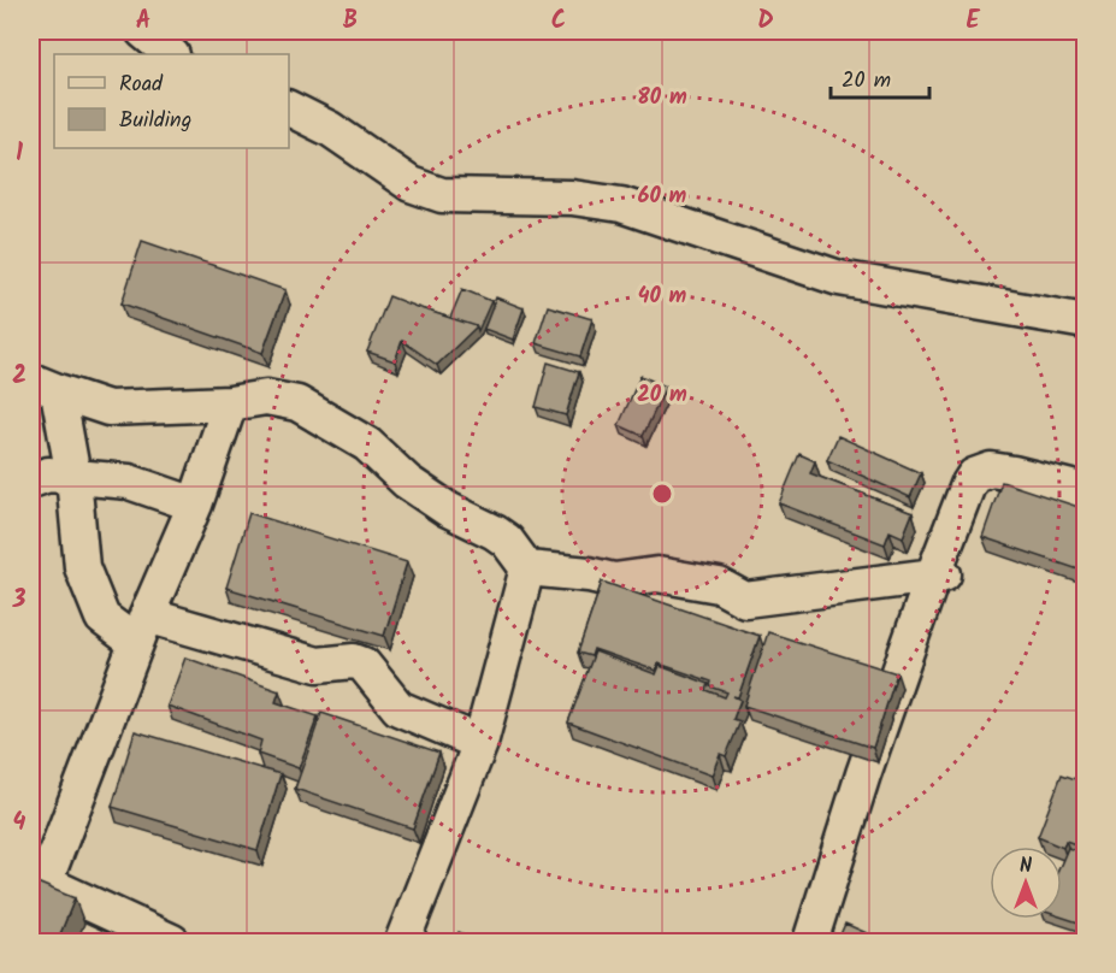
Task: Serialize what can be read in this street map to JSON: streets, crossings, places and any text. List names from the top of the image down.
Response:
{
  "legend": ["Road", "Building"],
  "scale_bar": "20 m",
  "north": "top",
  "grid": {
    "columns": [
      "A",
      "B",
      "C",
      "D",
      "E"
    ],
    "rows": [
      "1",
      "2",
      "3",
      "4"
    ]
  },
  "rings": [
    "80 m",
    "60 m",
    "40 m",
    "20 m"
  ]
}
